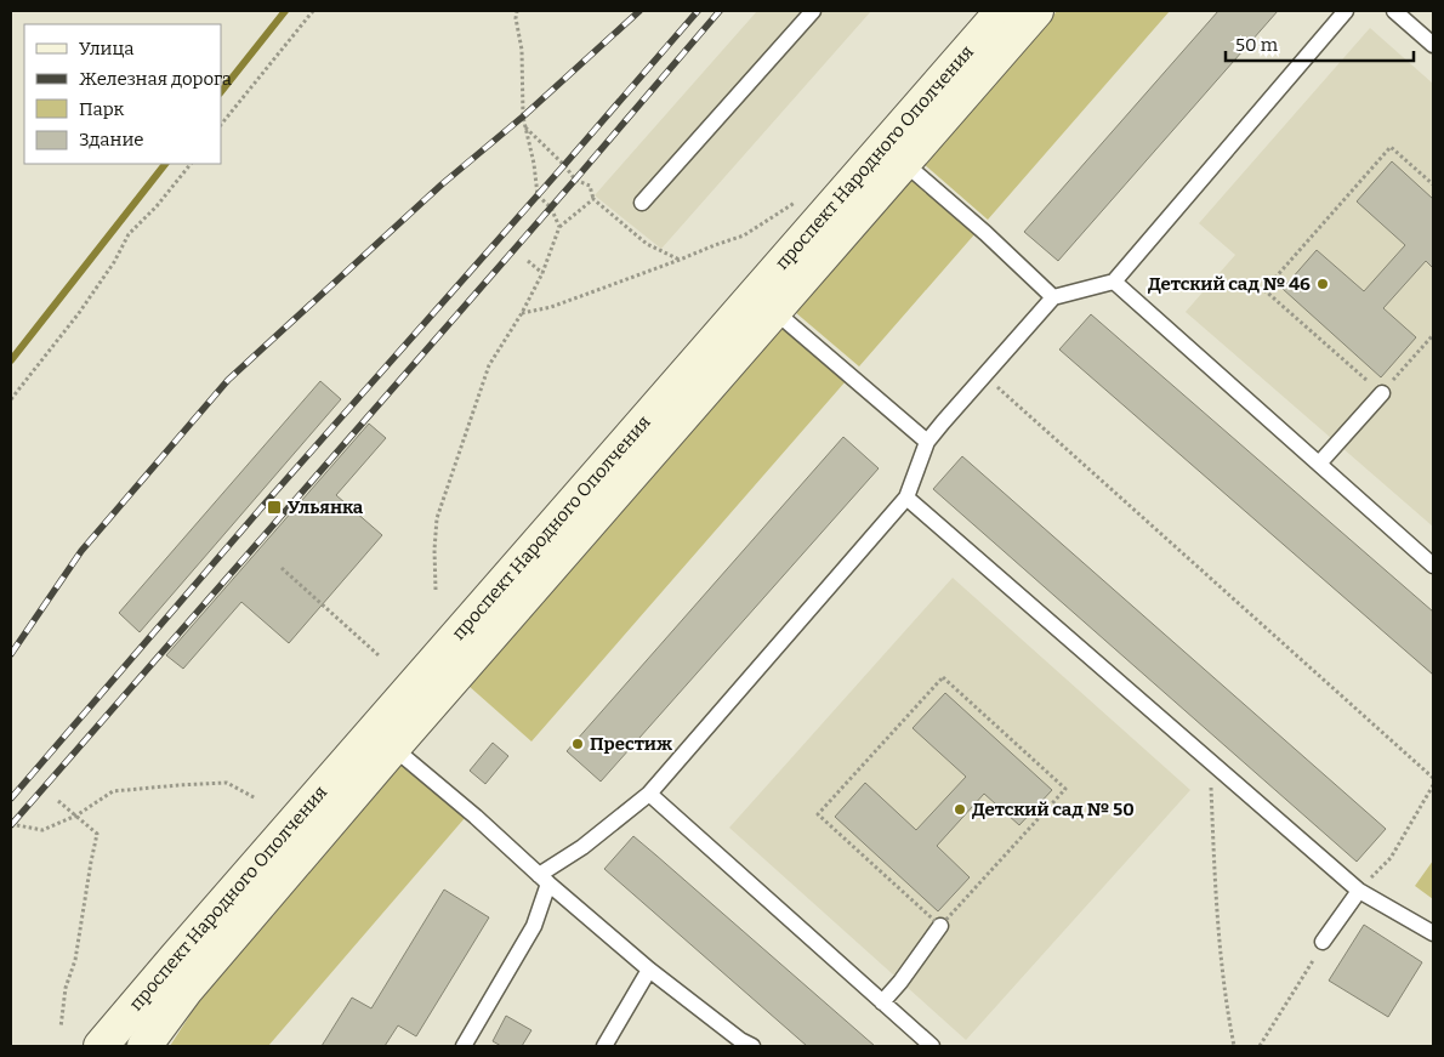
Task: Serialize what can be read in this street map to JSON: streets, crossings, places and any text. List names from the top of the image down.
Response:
{
  "streets": {
    "main road": ["проспект Народного Ополчения"]
  },
  "places": {
    "other": ["Детский сад № 46", "Престиж", "Детский сад № 50"],
    "transit": ["Ульянка"]
  },
  "legend": [
    "Улица",
    "Железная дорога",
    "Парк",
    "Здание"
  ],
  "scale_bar": "50 m"
}
